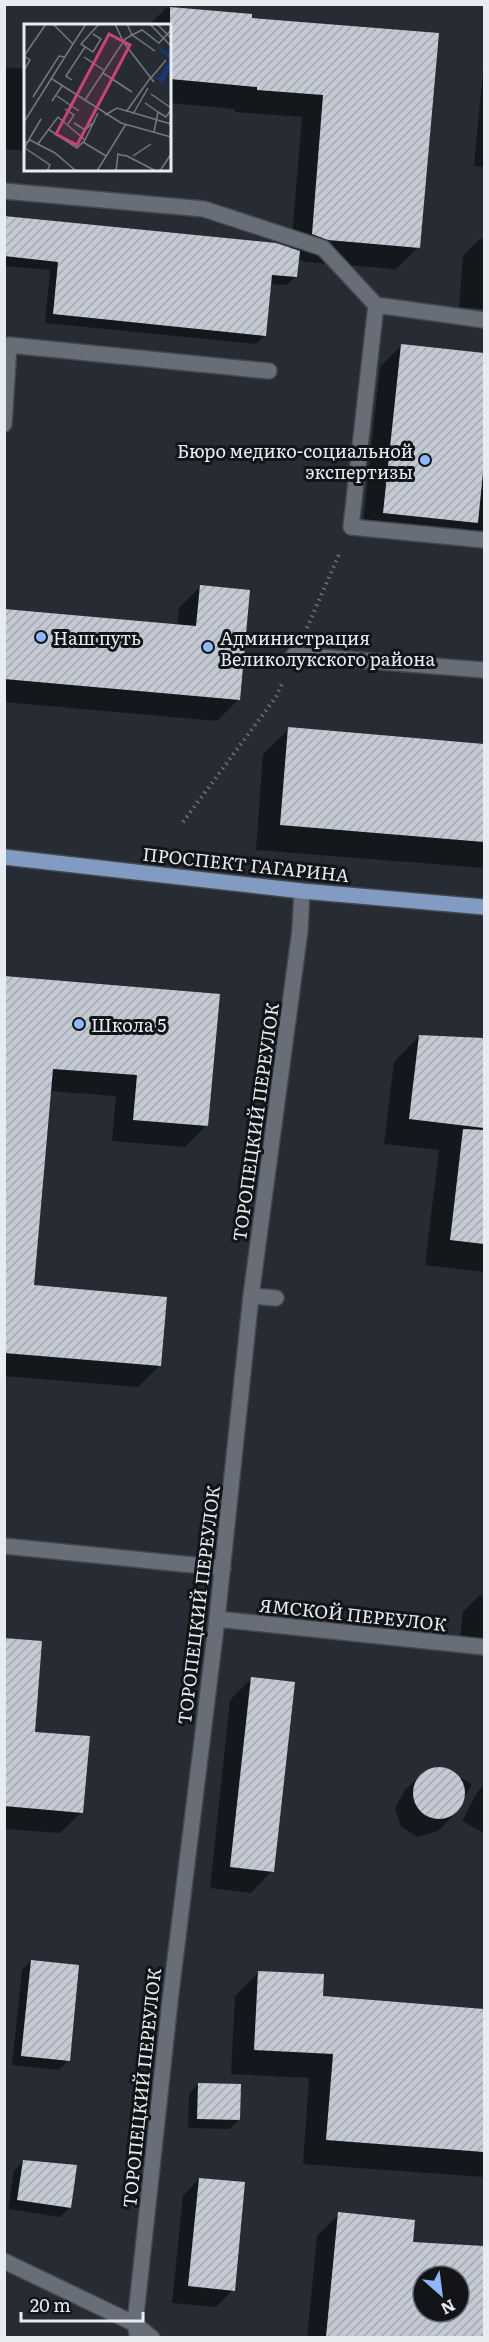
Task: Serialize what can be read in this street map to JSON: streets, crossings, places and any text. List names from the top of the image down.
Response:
{
  "streets": {
    "main road": ["ПРОСПЕКТ ГАГАРИНА"],
    "street": ["ТОРОПЕЦКИЙ ПЕРЕУЛОК", "ЯМСКОЙ ПЕРЕУЛОК"]
  },
  "crossings": [
    ["ПРОСПЕКТ ГАГАРИНА", "ТОРОПЕЦКИЙ ПЕРЕУЛОК"],
    ["ТОРОПЕЦКИЙ ПЕРЕУЛОК", "ЯМСКОЙ ПЕРЕУЛОК"]
  ],
  "places": [
    "Бюро медико-социальной экспертизы",
    "Наш путь",
    "Администрация Великолукского района",
    "Школа 5"
  ],
  "scale_bar": "20 m",
  "north": "bottom right"
}
